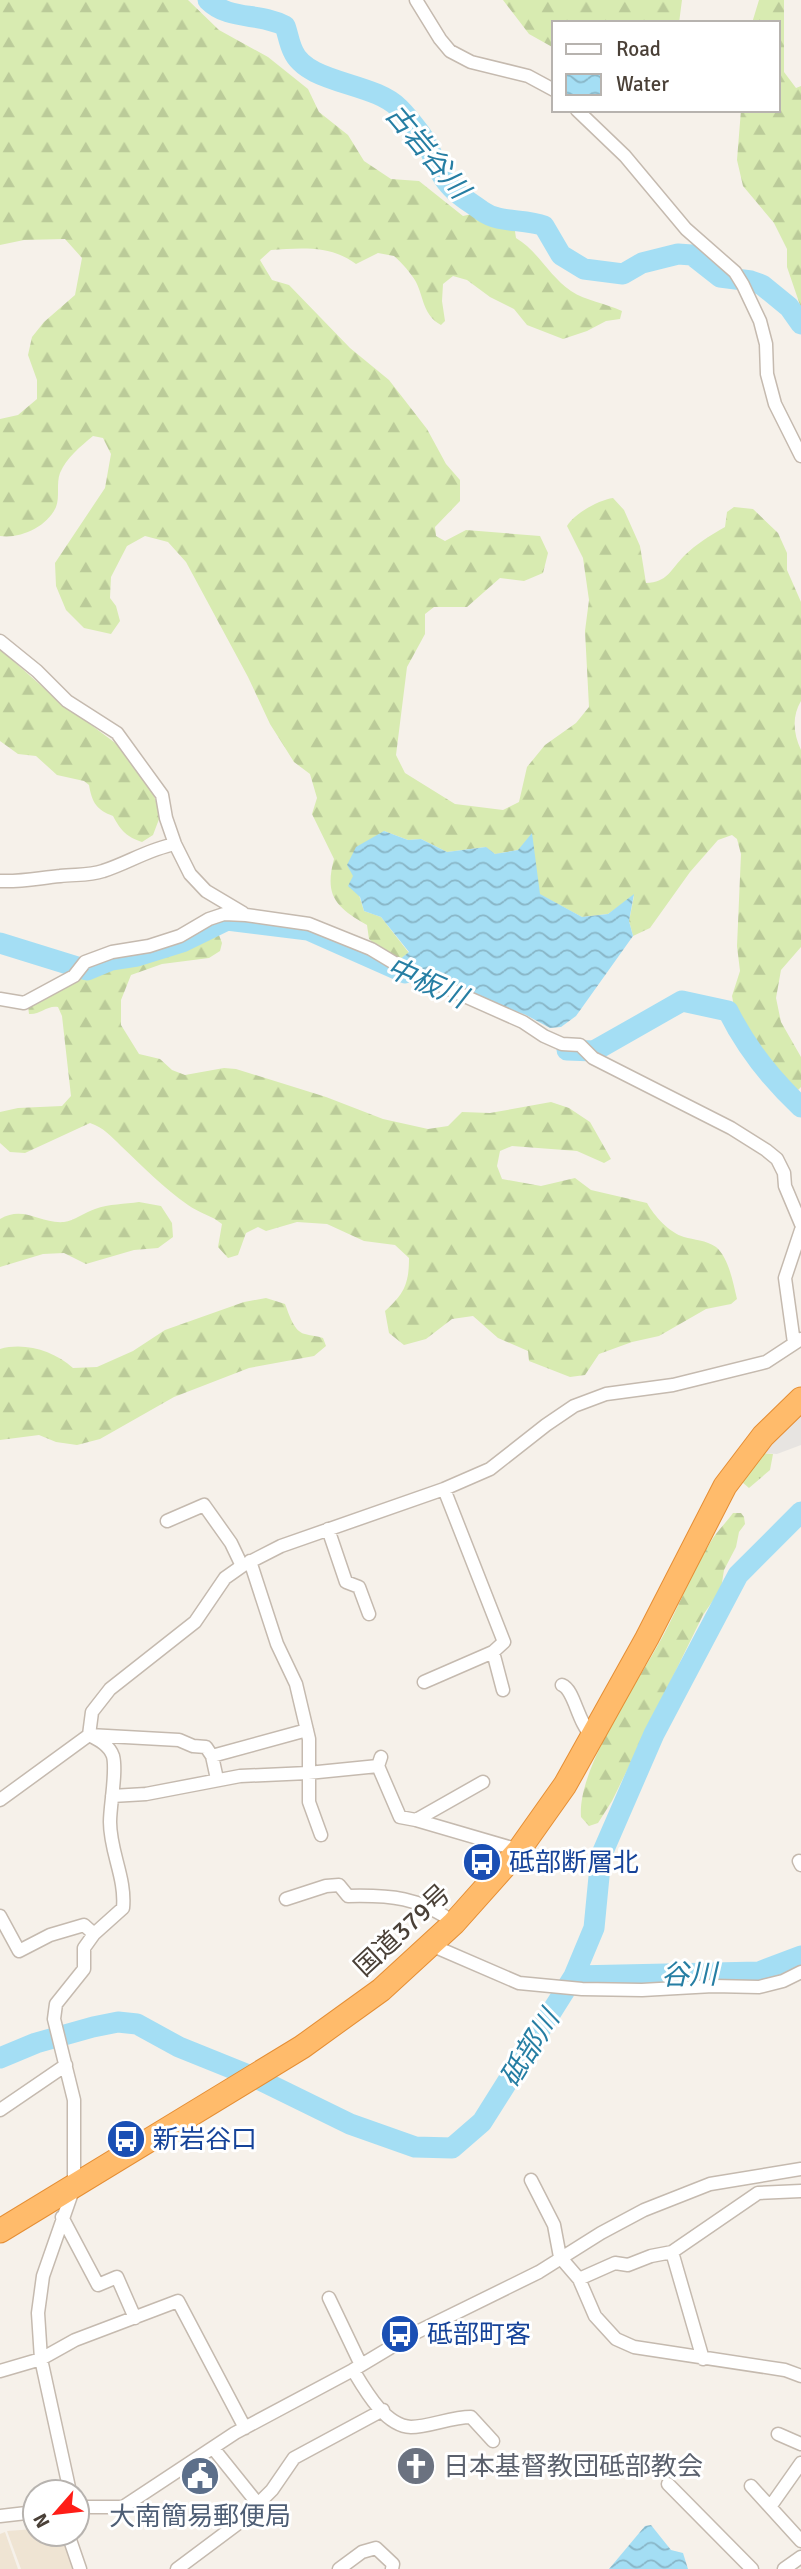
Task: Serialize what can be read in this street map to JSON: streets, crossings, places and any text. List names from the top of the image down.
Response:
{
  "streets": {
    "highway": ["国道379号"]
  },
  "water": [
    "古岩谷川",
    "中板川",
    "谷川",
    "砥部川"
  ],
  "places": {
    "bus stop": ["砥部断層北", "新岩谷口", "砥部町客"],
    "church": ["日本基督教団砥部教会"],
    "public building": ["大南簡易郵便局"]
  },
  "legend": ["Road", "Water"],
  "north": "bottom left"
}
